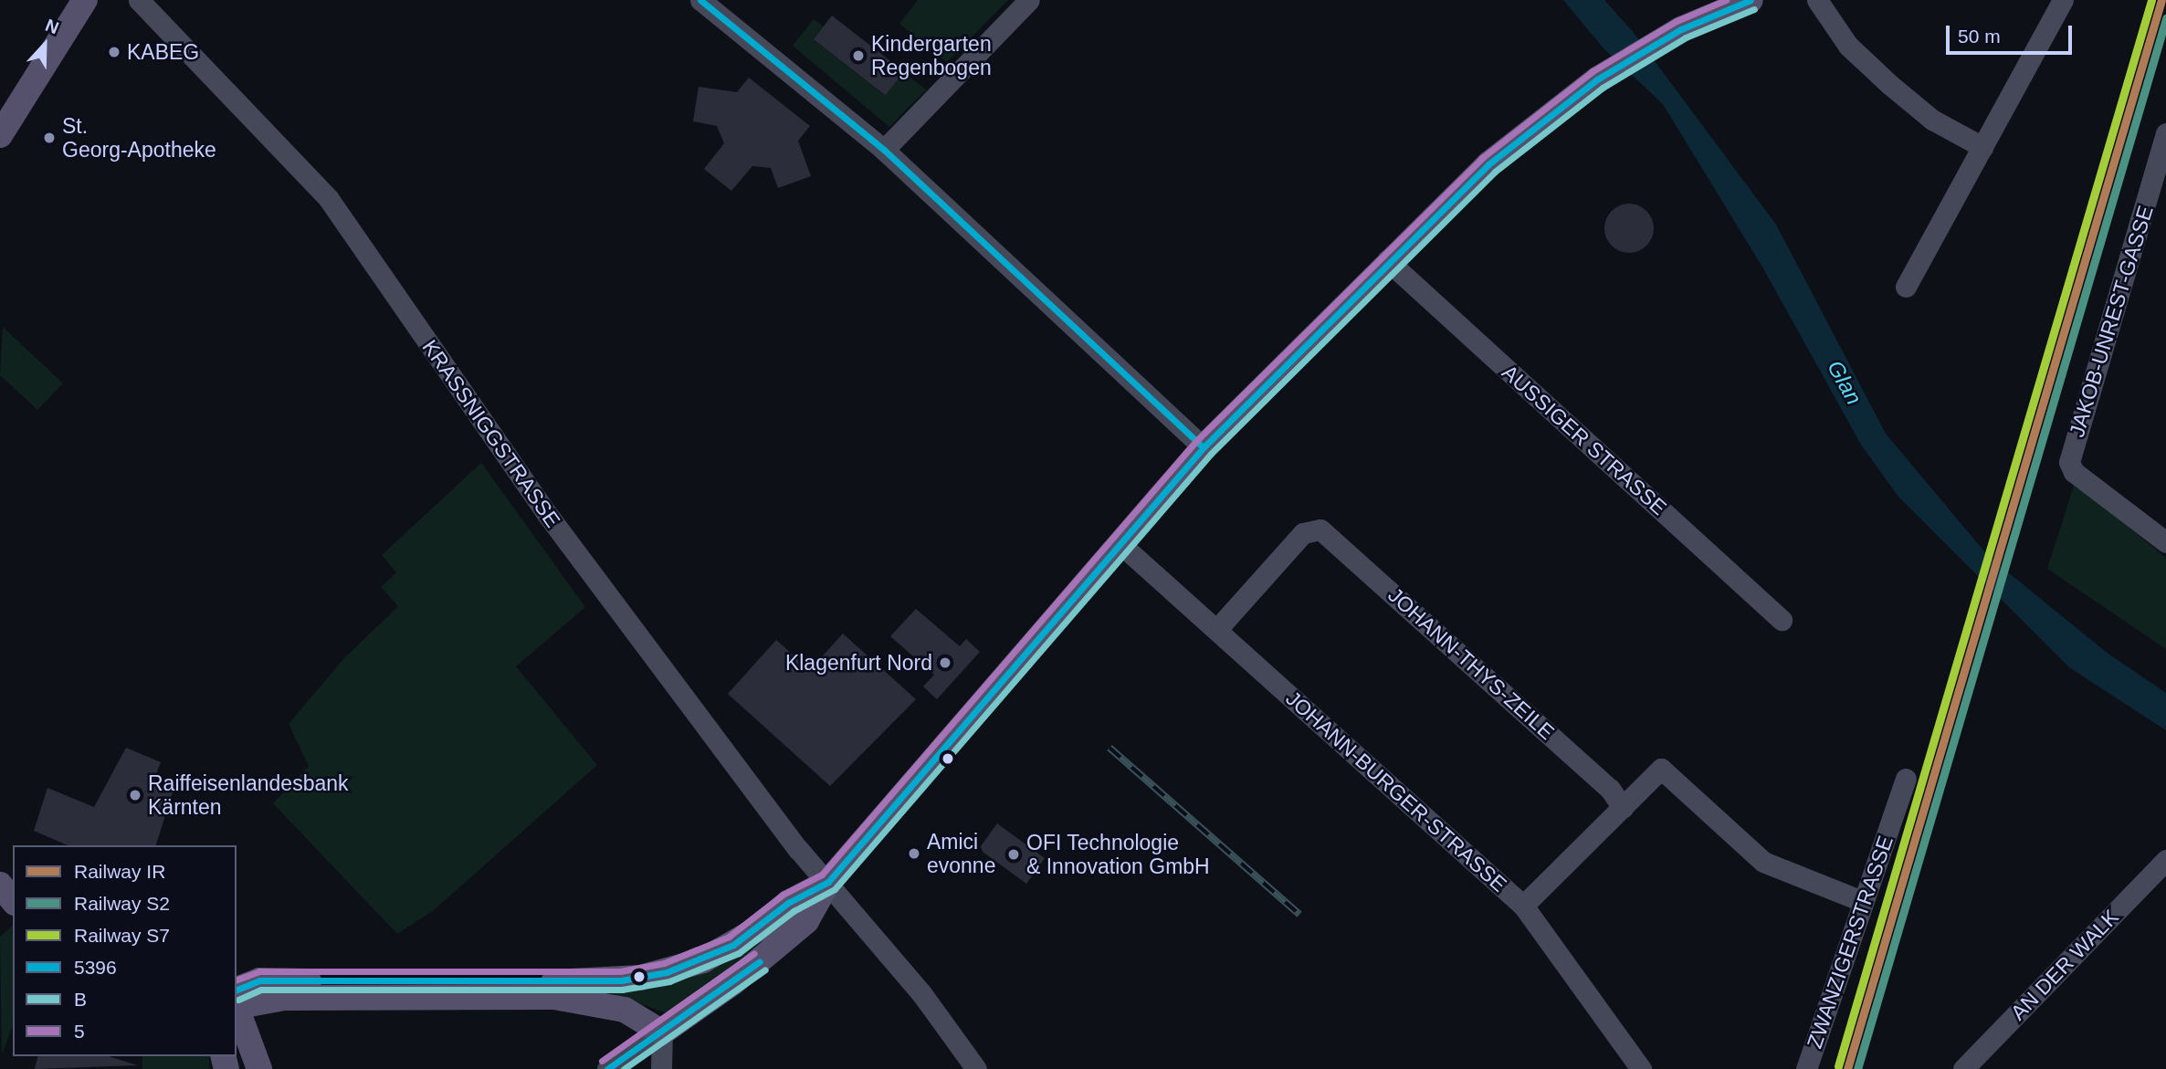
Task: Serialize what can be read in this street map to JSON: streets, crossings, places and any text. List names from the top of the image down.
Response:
{
  "streets": {
    "street": [
      "JAKOB-UNREST-GASSE",
      "KRASSNIGGSTRASSE",
      "AUSSIGER STRASSE",
      "JOHANN-THYS-ZEILE",
      "JOHANN-BURGER-STRASSE",
      "ZWANZIGERSTRASSE",
      "AN DER WALK"
    ]
  },
  "crossings": [
    ["JOHANN-THYS-ZEILE", "JOHANN-BURGER-STRASSE"]
  ],
  "water": ["Glan"],
  "places": [
    "KABEG",
    "Kindergarten Regenbogen",
    "St. Georg-Apotheke",
    "Klagenfurt Nord",
    "Raiffeisenlandesbank Kärnten",
    "Amici evonne",
    "OFI Technologie & Innovation GmbH"
  ],
  "lines": [
    "rail line IR",
    "rail line S7",
    "transit line 5396",
    "transit line 5",
    "transit line B",
    "rail line S2"
  ],
  "legend": [
    "Railway IR",
    "Railway S2",
    "Railway S7",
    "5396",
    "B",
    "5"
  ],
  "scale_bar": "50 m",
  "north": "top"
}
